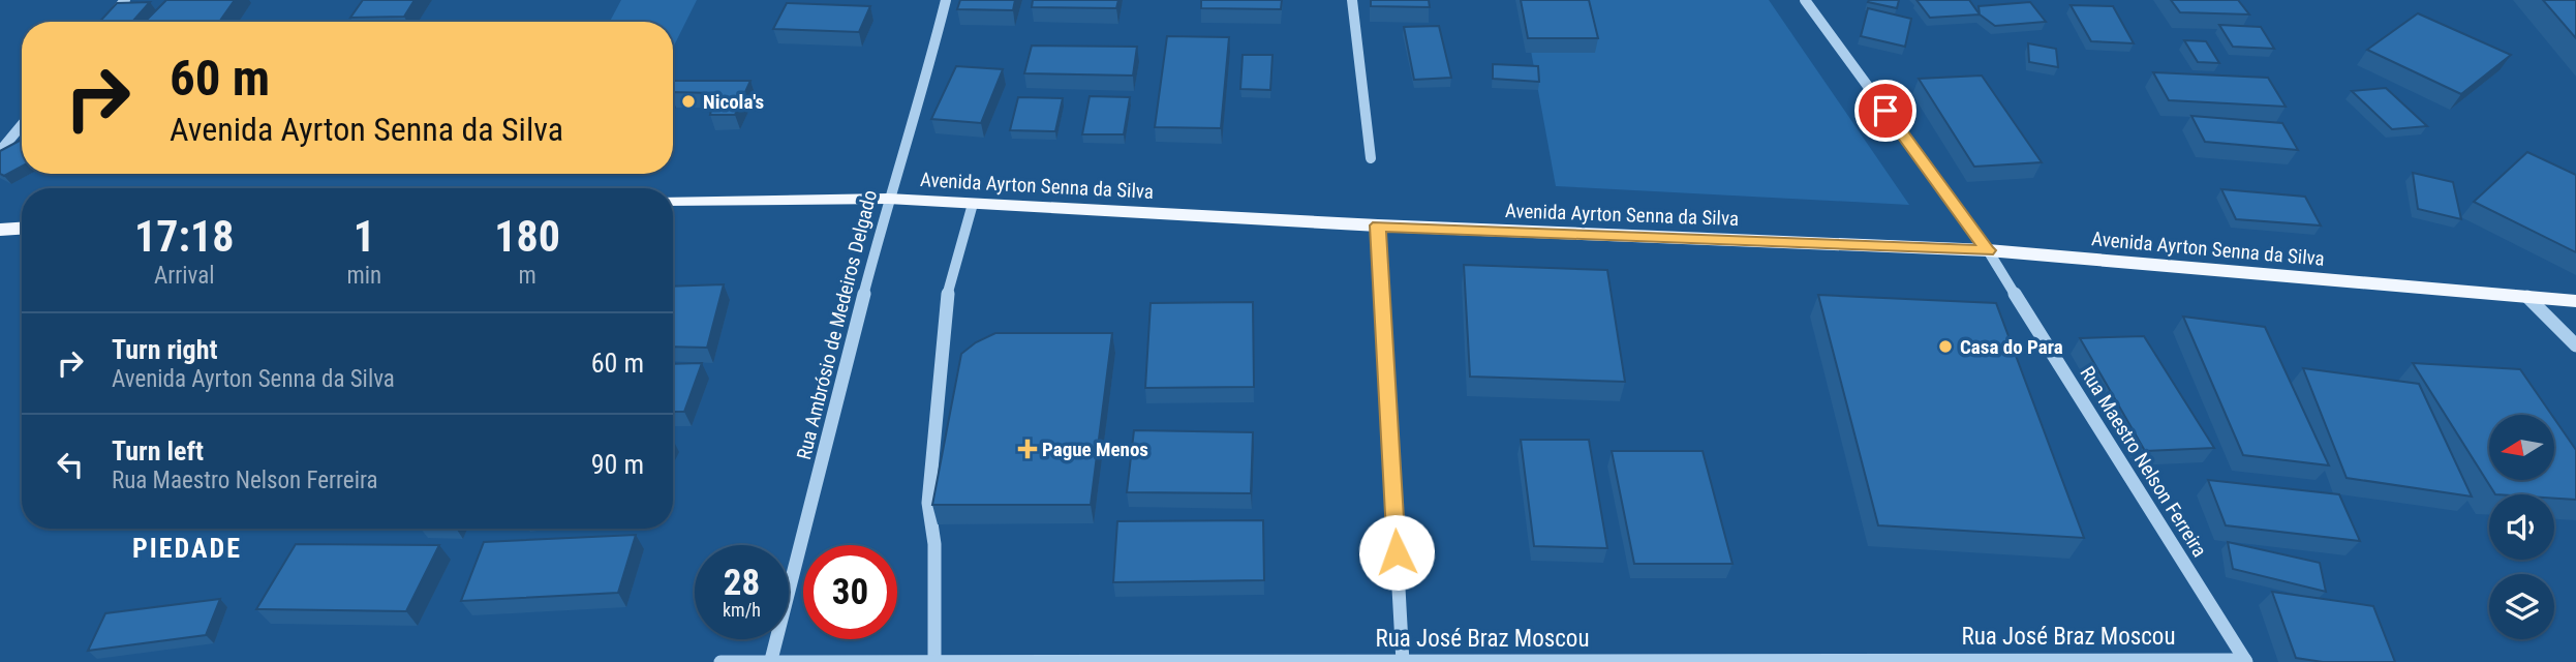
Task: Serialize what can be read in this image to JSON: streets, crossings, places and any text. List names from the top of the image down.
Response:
{
  "streets": {
    "main road": ["Avenida Ayrton Senna da Silva"],
    "street": ["Rua Ambrósio de Medeiros Delgado", "Rua Maestro Nelson Ferreira", "Rua José Braz Moscou"]
  },
  "crossings": [
    ["Avenida Ayrton Senna da Silva", "Rua Ambrósio de Medeiros Delgado"],
    ["Avenida Ayrton Senna da Silva", "Rua Maestro Nelson Ferreira"],
    ["Rua Ambrósio de Medeiros Delgado", "Rua José Braz Moscou"],
    ["Rua Maestro Nelson Ferreira", "Rua José Braz Moscou"]
  ],
  "districts": ["PIEDADE"],
  "places": {
    "other": ["Nicola's", "Casa do Para"],
    "health": ["Pague Menos"]
  },
  "north": "left",
  "page": {
    "turn": ["60 m", "Avenida Ayrton Senna da Silva"],
    "eta": [
      "17:18",
      "Arrival",
      "1",
      "min",
      "180",
      "m"
    ],
    "list": [
      {
        "name": "Turn right",
        "note": "Avenida Ayrton Senna da Silva",
        "value": "60 m"
      },
      {
        "name": "Turn left",
        "note": "Rua Maestro Nelson Ferreira",
        "value": "90 m"
      }
    ],
    "speed": "28 km/h",
    "limit": "30"
  }
}
